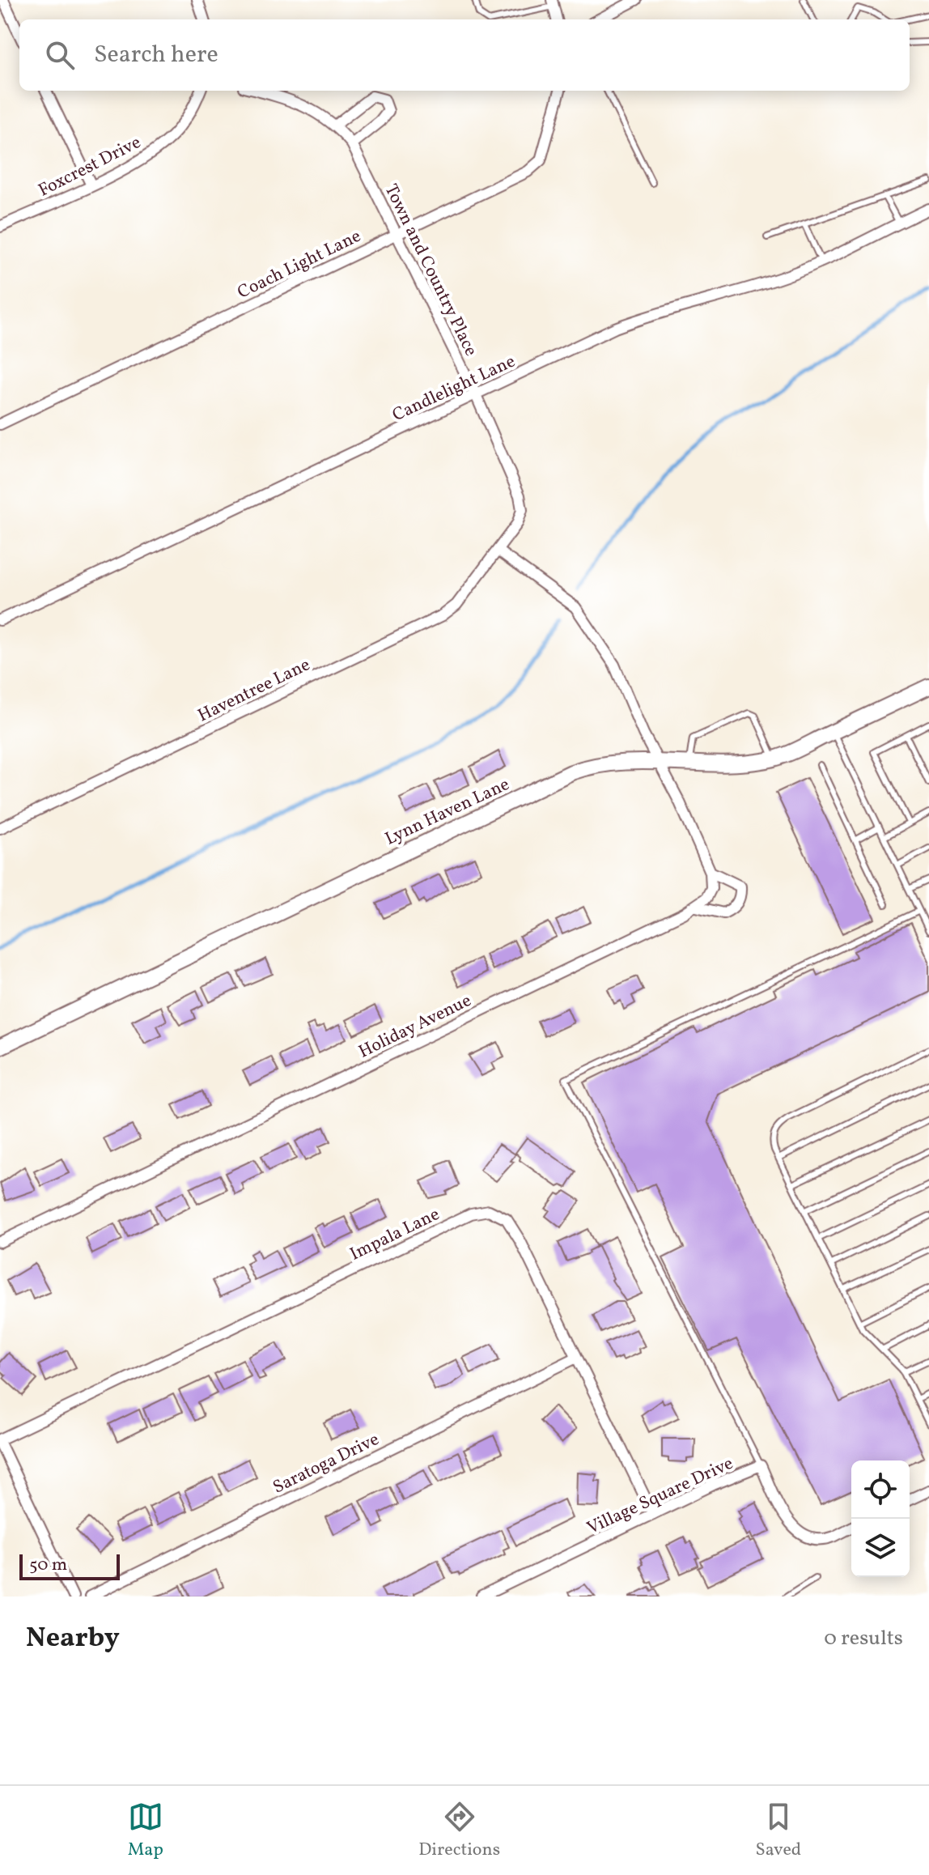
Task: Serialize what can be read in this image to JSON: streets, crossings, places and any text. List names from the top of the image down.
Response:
{
  "streets": {
    "street": [
      "Foxcrest Drive",
      "Coach Light Lane",
      "Town and Country Place",
      "Candlelight Lane",
      "Haventree Lane",
      "Lynn Haven Lane",
      "Holiday Avenue",
      "Impala Lane",
      "Saratoga Drive",
      "Village Square Drive"
    ]
  },
  "crossings": [
    ["Coach Light Lane", "Town and Country Place"],
    ["Town and Country Place", "Candlelight Lane"],
    ["Town and Country Place", "Haventree Lane"],
    ["Impala Lane", "Saratoga Drive"],
    ["Impala Lane", "Village Square Drive"]
  ],
  "scale_bar": "50 m",
  "page": {
    "search": "Search here",
    "scale": "50 m",
    "heading": ["Nearby", "0 results"],
    "nav": ["Map", "Directions", "Saved"]
  }
}
